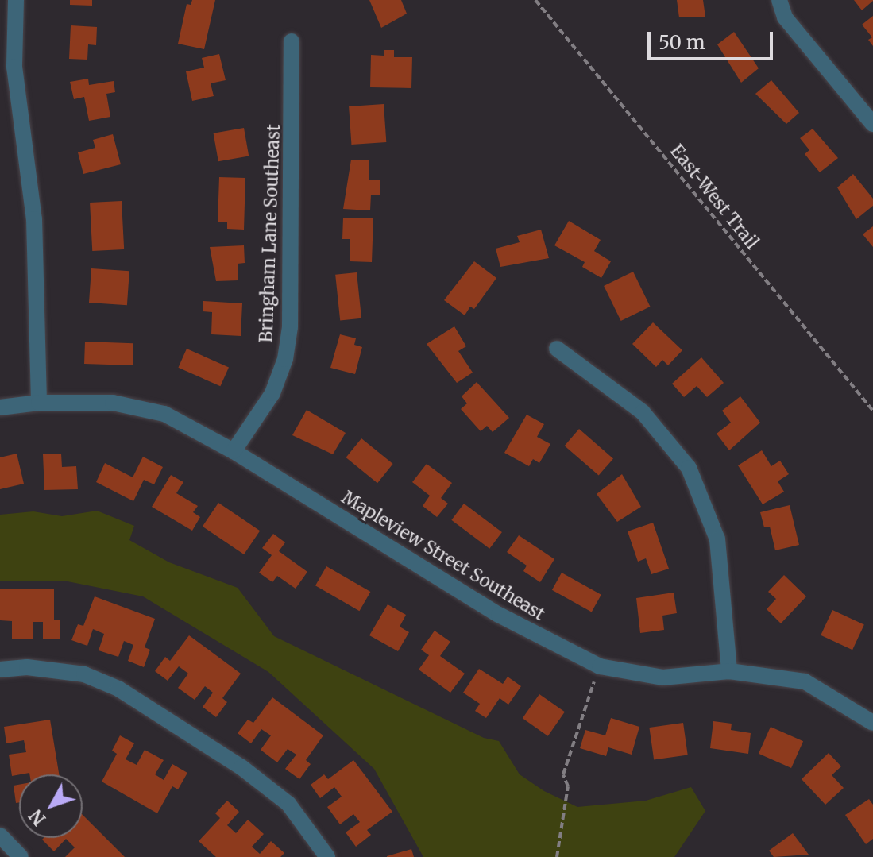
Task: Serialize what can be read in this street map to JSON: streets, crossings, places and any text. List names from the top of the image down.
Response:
{
  "streets": {
    "street": ["Bringham Lane Southeast", "Mapleview Street Southeast"],
    "path": ["East-West Trail"]
  },
  "crossings": [
    ["Bringham Lane Southeast", "Mapleview Street Southeast"]
  ],
  "scale_bar": "50 m",
  "north": "bottom left"
}
